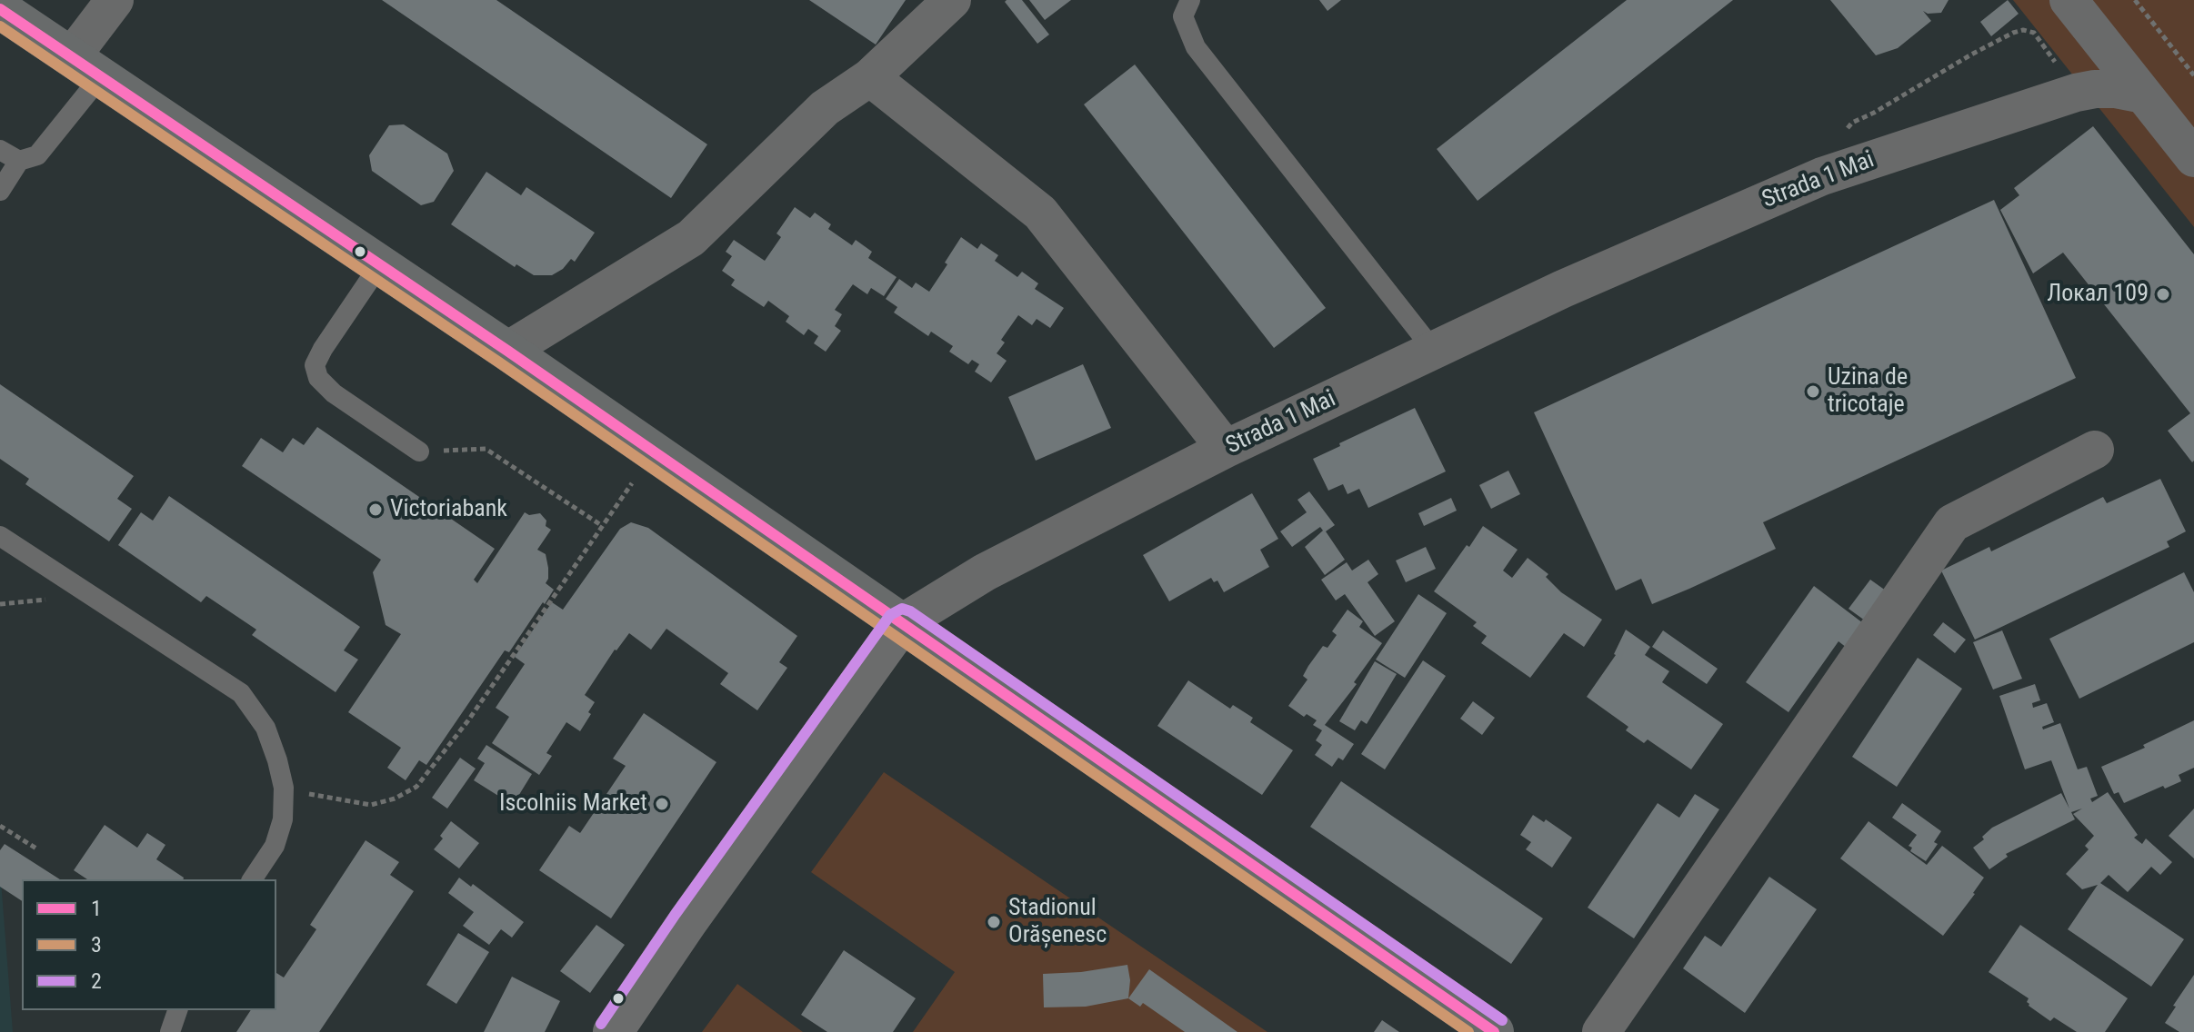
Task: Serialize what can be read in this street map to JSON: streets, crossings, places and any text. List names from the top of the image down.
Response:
{
  "streets": {
    "main road": ["Strada 1 Mai"]
  },
  "places": [
    "Локал 109",
    "Uzina de tricotaje",
    "Victoriabank",
    "Iscolniis Market",
    "Stadionul Orășenesc"
  ],
  "lines": ["transit line 1", "transit line 3", "transit line 2"],
  "legend": ["1", "3", "2"]
}
